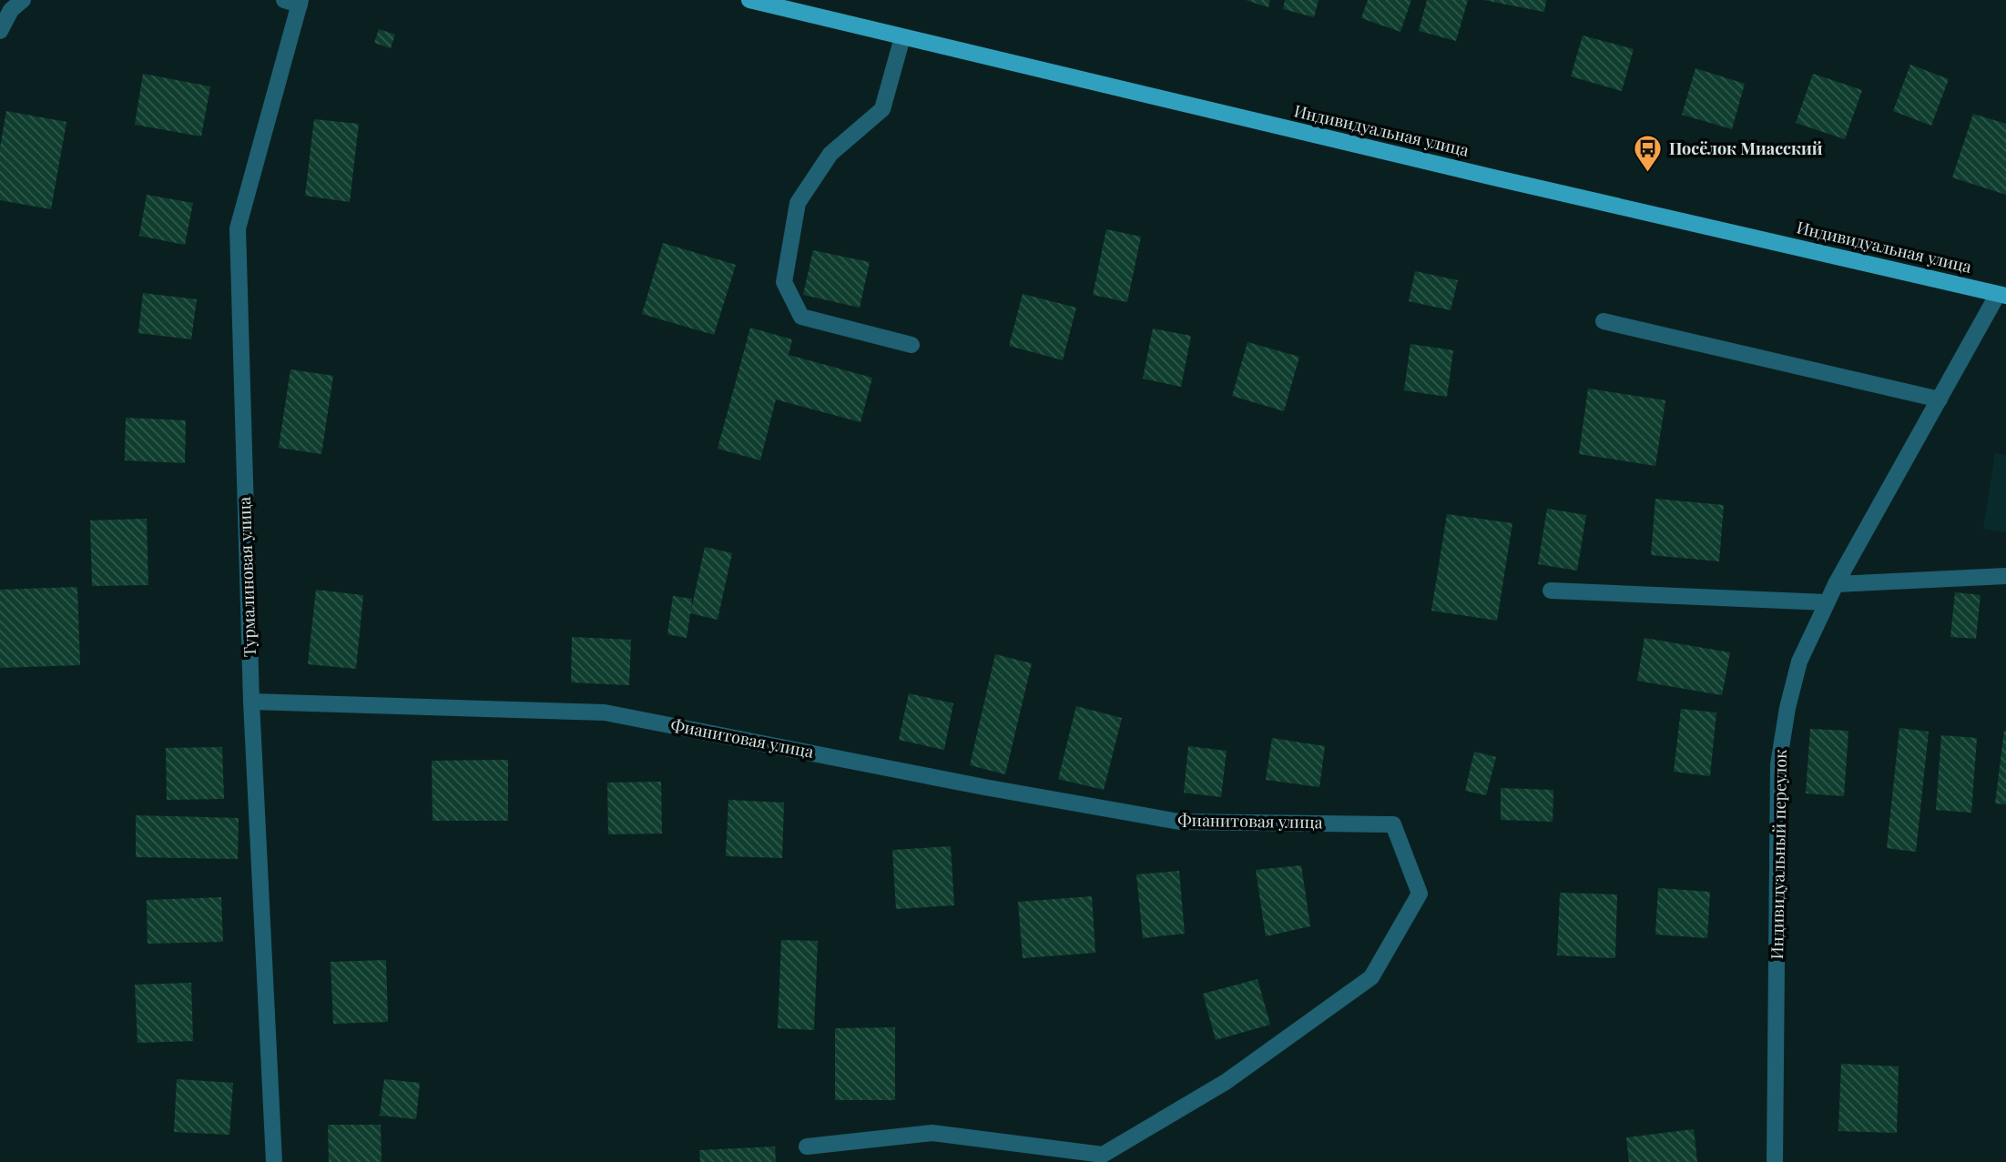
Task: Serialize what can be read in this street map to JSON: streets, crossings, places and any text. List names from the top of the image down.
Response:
{
  "streets": {
    "main road": ["Индивидуальная улица"],
    "street": ["Турмалиновая улица", "Фианитовая улица", "Индивидуальный переулок"]
  },
  "crossings": [
    ["Индивидуальная улица", "Индивидуальный переулок"],
    ["Турмалиновая улица", "Фианитовая улица"]
  ],
  "places": {
    "bus stop": ["Посёлок Миасский"]
  }
}
